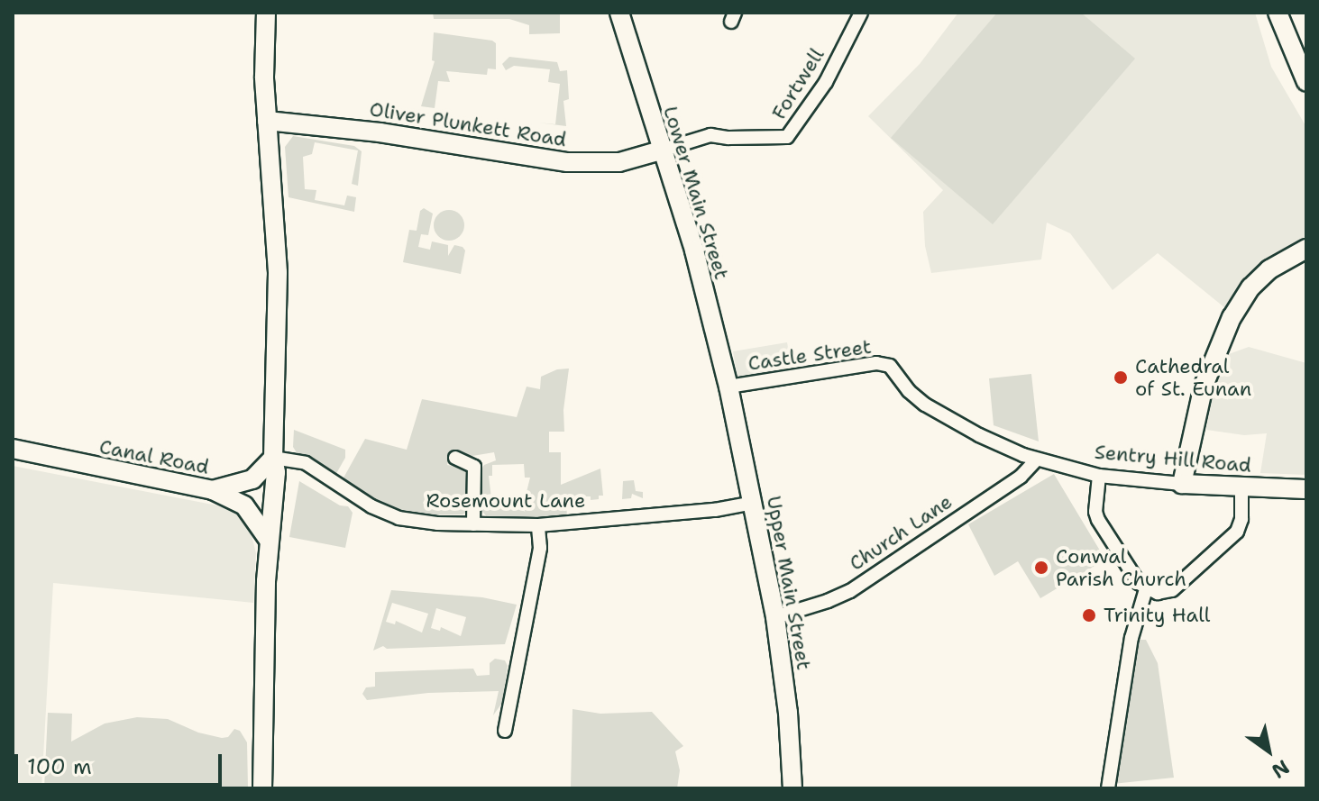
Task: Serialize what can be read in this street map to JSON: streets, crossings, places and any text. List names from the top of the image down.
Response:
{
  "streets": {
    "street": [
      "Fortwell",
      "Oliver Plunkett Road",
      "Lower Main Street",
      "Castle Street",
      "Canal Road",
      "Sentry Hill Road",
      "Rosemount Lane",
      "Church Lane",
      "Upper Main Street"
    ]
  },
  "crossings": [
    ["Fortwell", "Oliver Plunkett Road"],
    ["Fortwell", "Lower Main Street"],
    ["Oliver Plunkett Road", "Lower Main Street"],
    ["Lower Main Street", "Castle Street"],
    ["Lower Main Street", "Upper Main Street"],
    ["Castle Street", "Sentry Hill Road"],
    ["Castle Street", "Church Lane"],
    ["Castle Street", "Upper Main Street"],
    ["Sentry Hill Road", "Church Lane"],
    ["Rosemount Lane", "Upper Main Street"],
    ["Church Lane", "Upper Main Street"]
  ],
  "places": ["Cathedral of St. Eunan", "Conwal Parish Church", "Trinity Hall"],
  "scale_bar": "100 m",
  "north": "bottom right"
}
